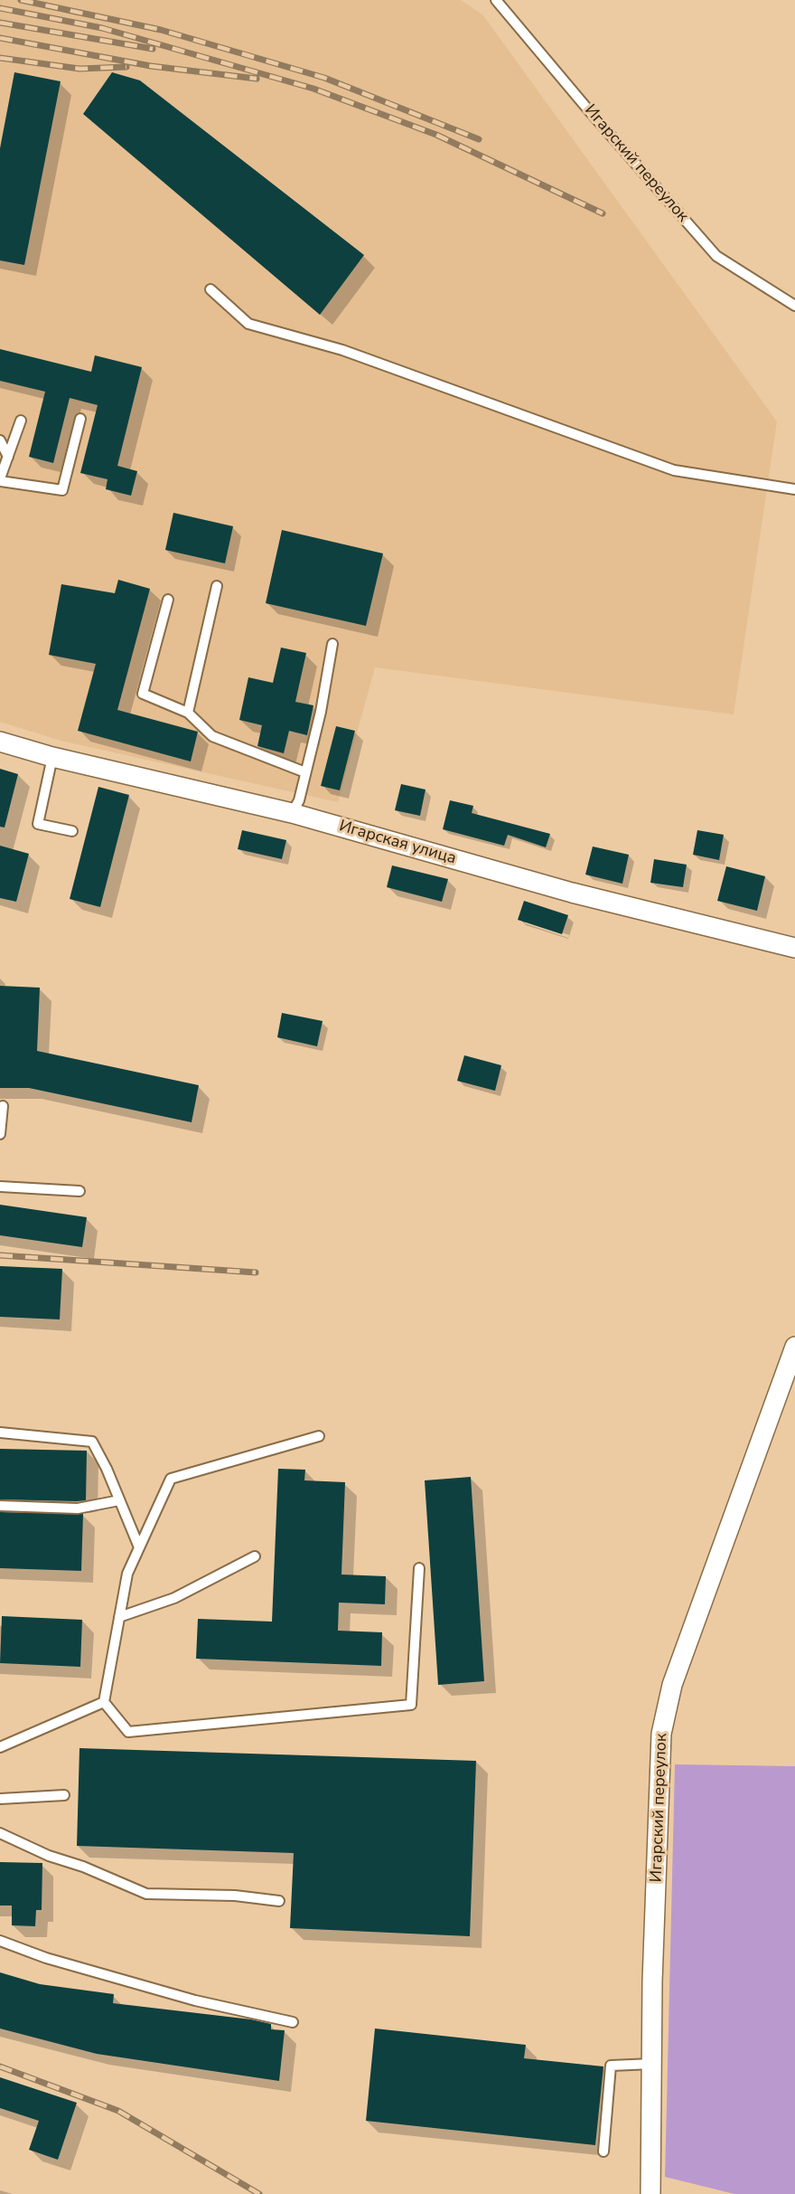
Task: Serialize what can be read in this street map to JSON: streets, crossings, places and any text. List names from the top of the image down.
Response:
{
  "streets": {
    "street": ["Игарский переулок", "Игарская улица"]
  }
}
